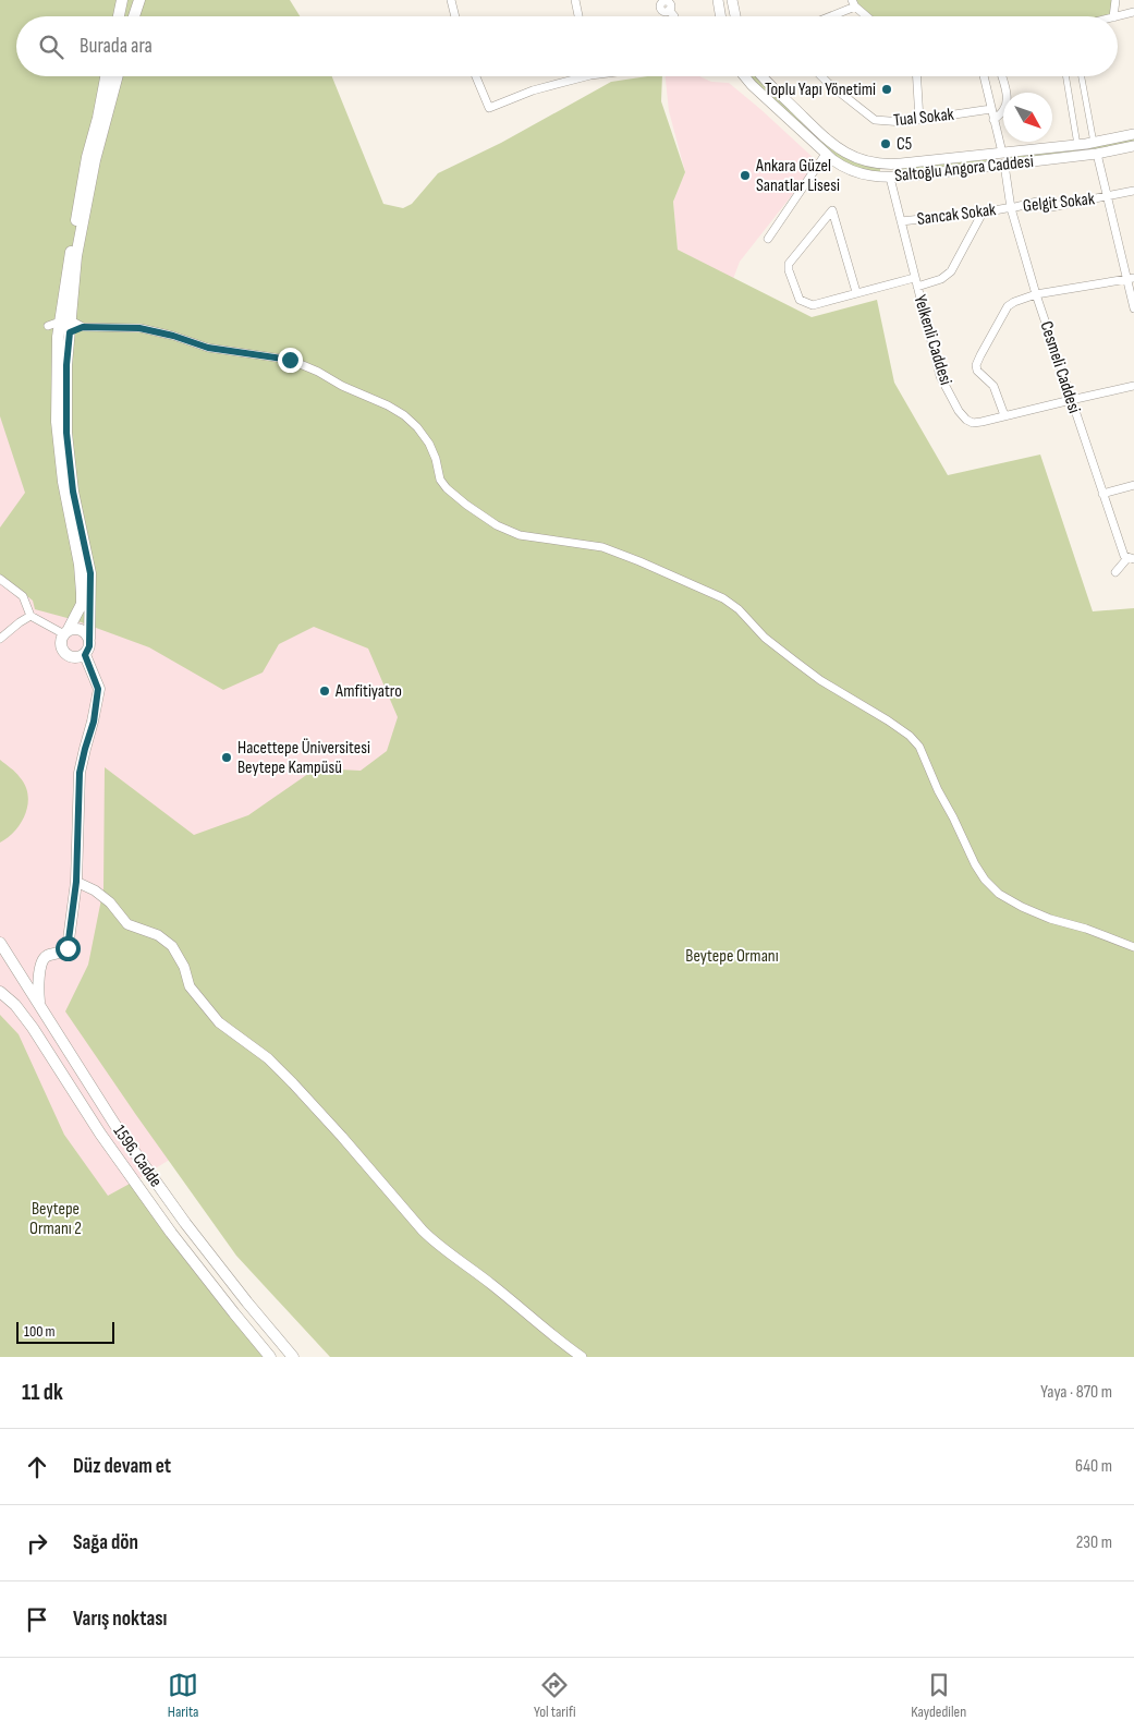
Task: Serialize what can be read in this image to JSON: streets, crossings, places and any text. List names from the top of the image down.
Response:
{
  "streets": {
    "main road": ["1596. Cadde"],
    "street": [
      "Tual Sokak",
      "Saltoğlu Angora Caddesi",
      "Gelgit Sokak",
      "Sancak Sokak",
      "Yelkenli Caddesi",
      "Cesmeli Caddesi"
    ]
  },
  "crossings": [
    ["Saltoğlu Angora Caddesi", "Cesmeli Caddesi"],
    ["Gelgit Sokak", "Sancak Sokak"],
    ["Gelgit Sokak", "Cesmeli Caddesi"],
    ["Sancak Sokak", "Cesmeli Caddesi"],
    ["Yelkenli Caddesi", "Cesmeli Caddesi"]
  ],
  "parks": ["Beytepe Ormanı", "Beytepe Ormanı 2"],
  "places": [
    "Toplu Yapı Yönetimi",
    "C5",
    "Ankara Güzel Sanatlar Lisesi",
    "Amfitiyatro",
    "Hacettepe Üniversitesi Beytepe Kampüsü"
  ],
  "scale_bar": "100 m",
  "north": "bottom right",
  "page": {
    "search": "Burada ara",
    "scale": "100 m",
    "heading": ["11 dk", "Yaya · 870 m"],
    "list": [
      ["Düz devam et", "640 m"],
      ["Sağa dön", "230 m"],
      "Varış noktası"
    ],
    "nav": ["Harita", "Yol tarifi", "Kaydedilen"]
  }
}
